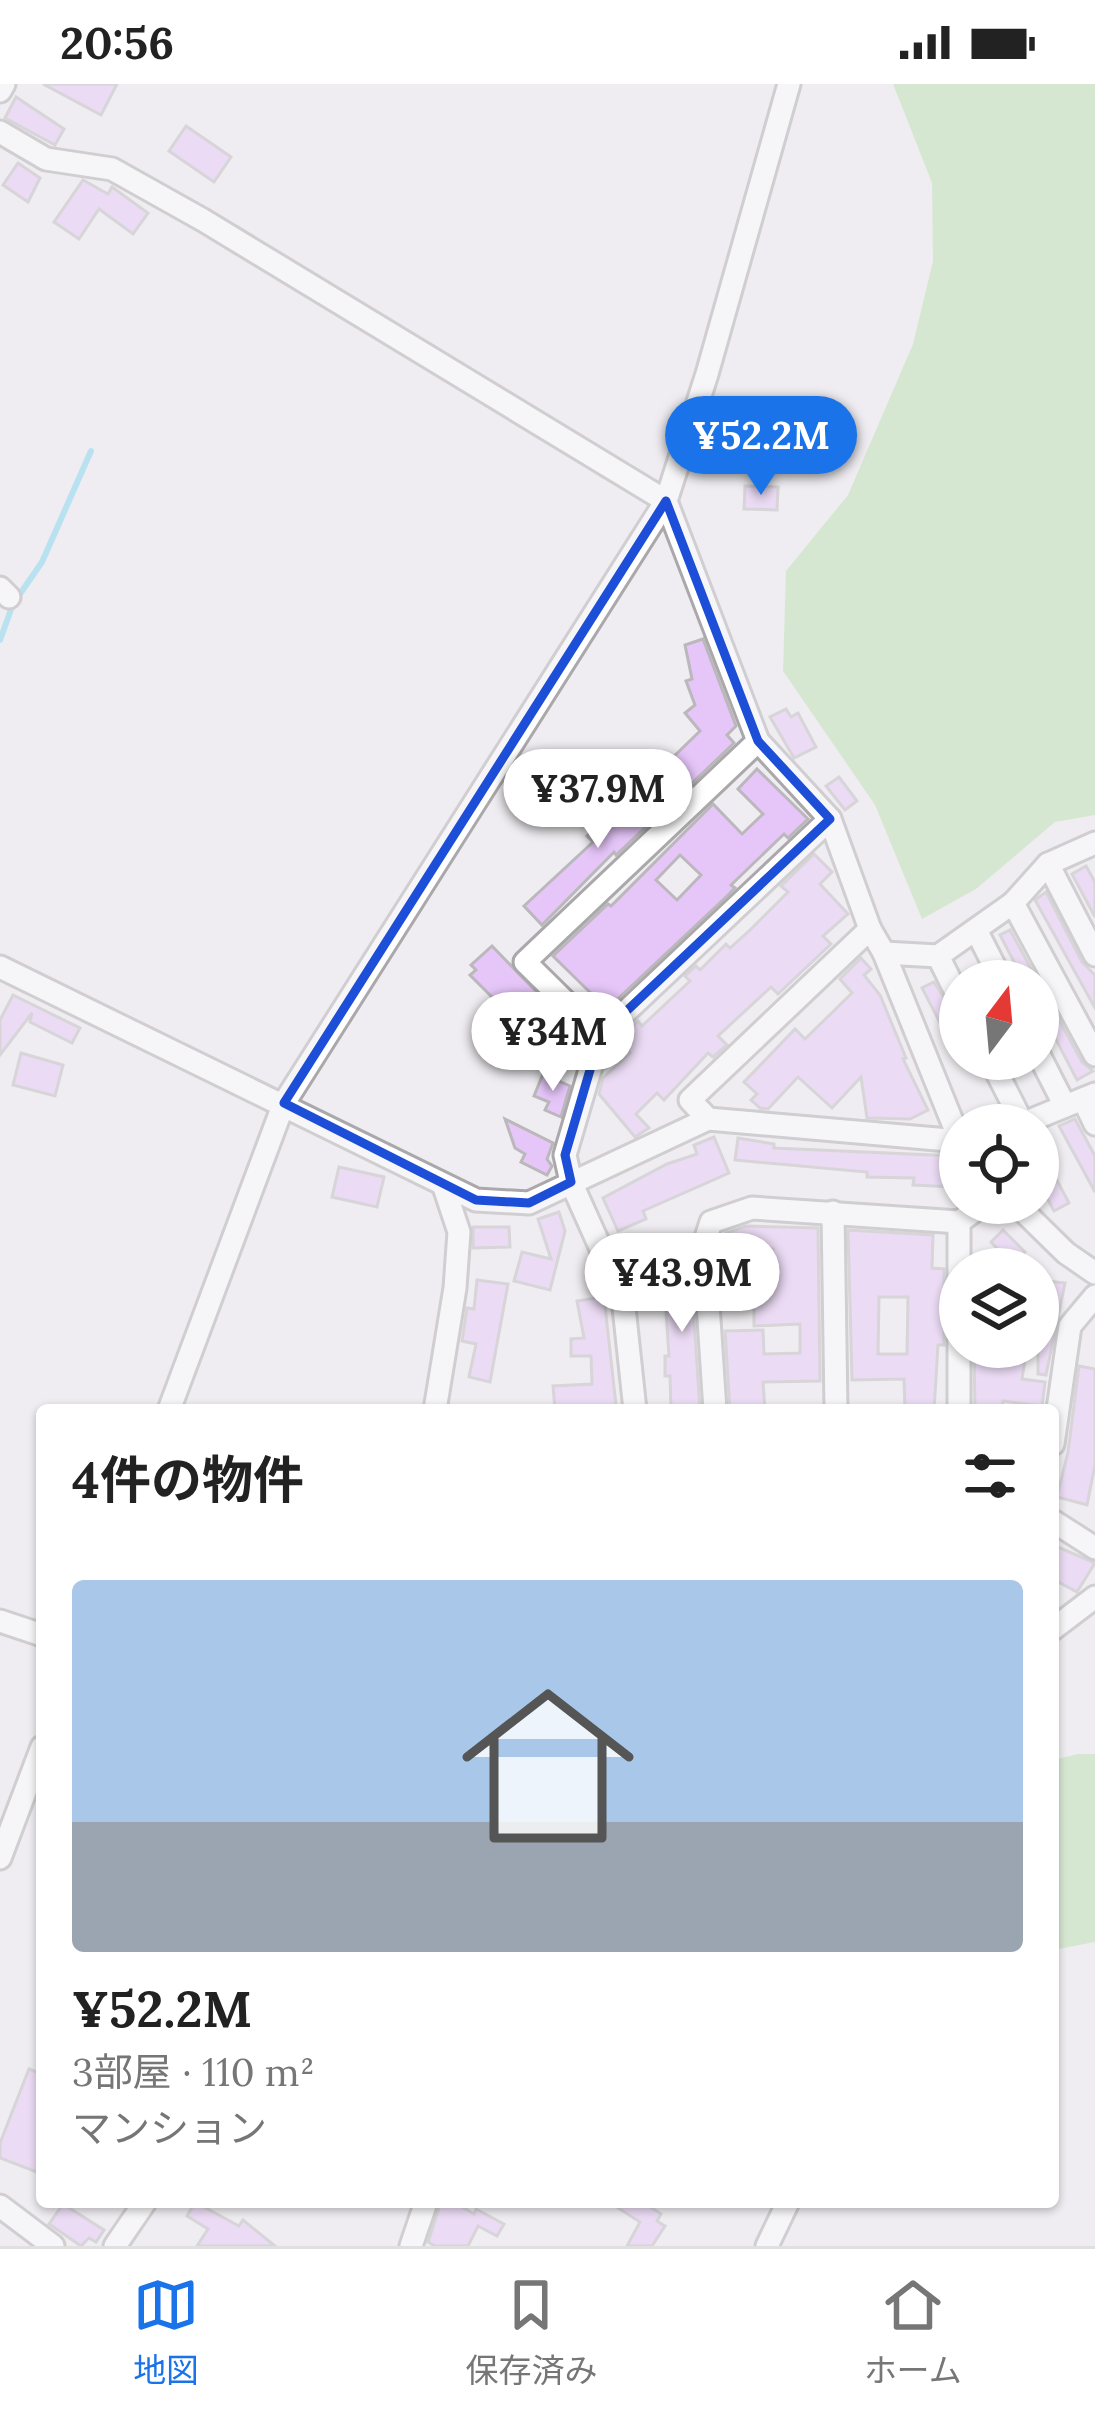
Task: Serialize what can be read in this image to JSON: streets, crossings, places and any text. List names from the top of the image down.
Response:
{
  "north": "top",
  "page": {
    "status": "20:56",
    "price": [
      "¥52.2M",
      "¥37.9M",
      "¥34M",
      "¥43.9M"
    ],
    "heading": "4件の物件",
    "list": [
      {
        "name": "¥52.2M",
        "note": "3部屋 · 110 m² · マンション"
      }
    ],
    "tabs": ["地図", "保存済み", "ホーム"]
  }
}
